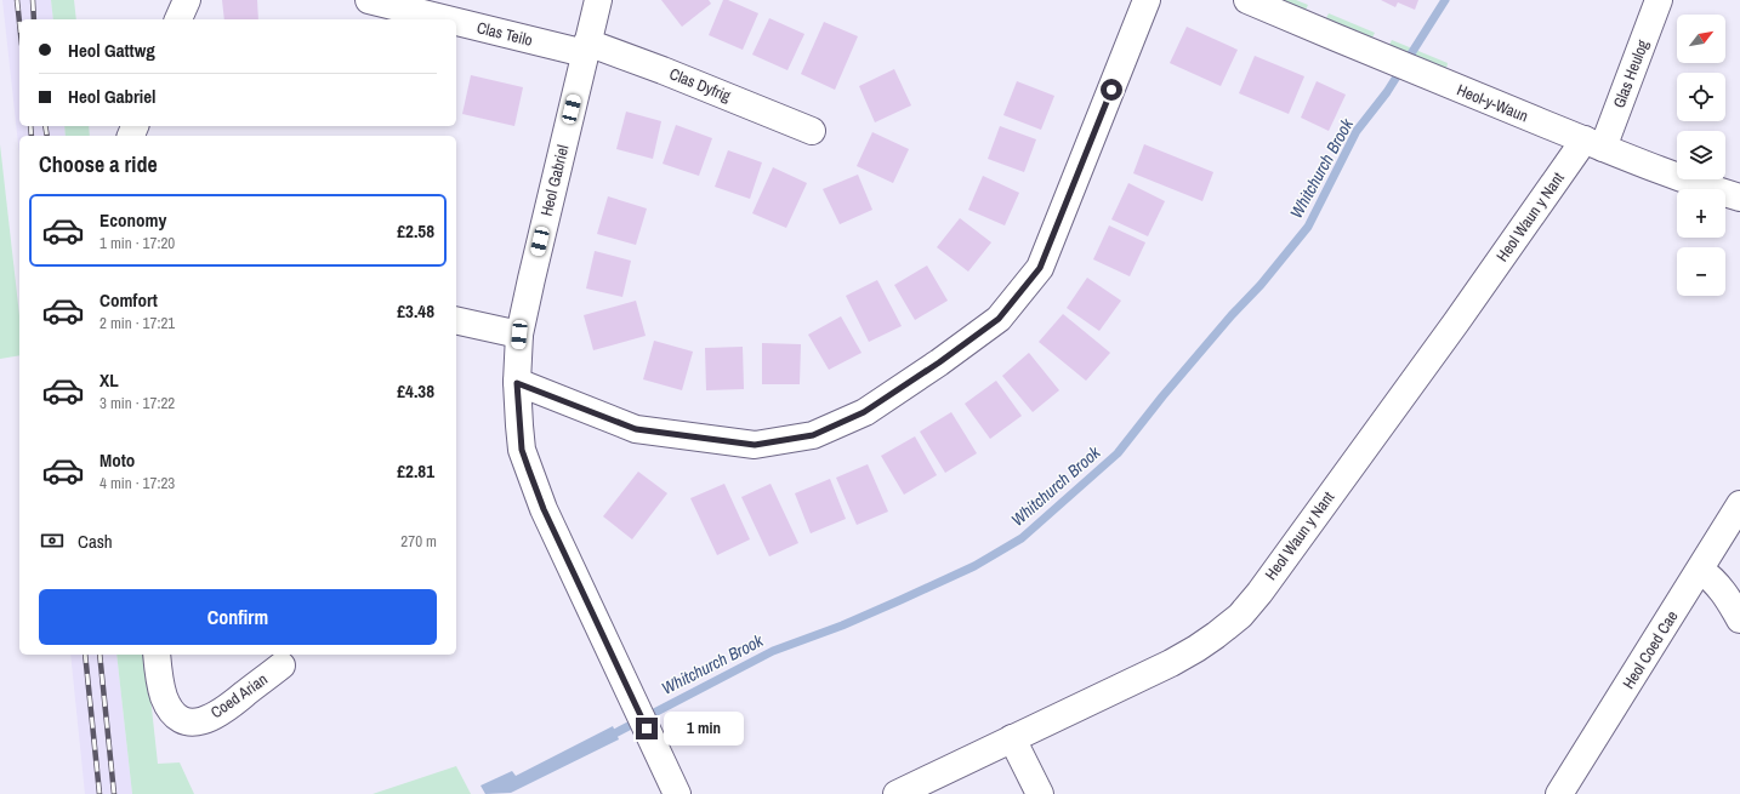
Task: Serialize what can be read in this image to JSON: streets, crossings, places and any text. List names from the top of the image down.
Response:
{
  "streets": {
    "street": [
      "Clas Teilo",
      "Glas Heulog",
      "Clas Dyfrig",
      "Heol-y-Waun",
      "Heol Gabriel",
      "Heol Waun y Nant",
      "Heol Coed Cae",
      "Coed Arian"
    ]
  },
  "crossings": [
    ["Clas Teilo", "Clas Dyfrig"],
    ["Clas Teilo", "Heol Gabriel"],
    ["Glas Heulog", "Heol-y-Waun"],
    ["Glas Heulog", "Heol Waun y Nant"],
    ["Clas Dyfrig", "Heol Gabriel"],
    ["Heol-y-Waun", "Heol Waun y Nant"]
  ],
  "water": ["Whitchurch Brook"],
  "north": "top right",
  "page": {
    "map_buttons": ["+", "−"],
    "banner": ["Heol Gattwg", "Heol Gabriel"],
    "heading": "Choose a ride",
    "list": [
      {
        "name": "Economy",
        "note": "1 min · 17:20",
        "value": "£2.58"
      },
      {
        "name": "Comfort",
        "note": "2 min · 17:21",
        "value": "£3.48"
      },
      {
        "name": "XL",
        "note": "3 min · 17:22",
        "value": "£4.38"
      },
      {
        "name": "Moto",
        "note": "4 min · 17:23",
        "value": "£2.81"
      }
    ],
    "pay": ["Cash", "270 m"],
    "buttons": "Confirm",
    "bubble": "1 min"
  }
}
